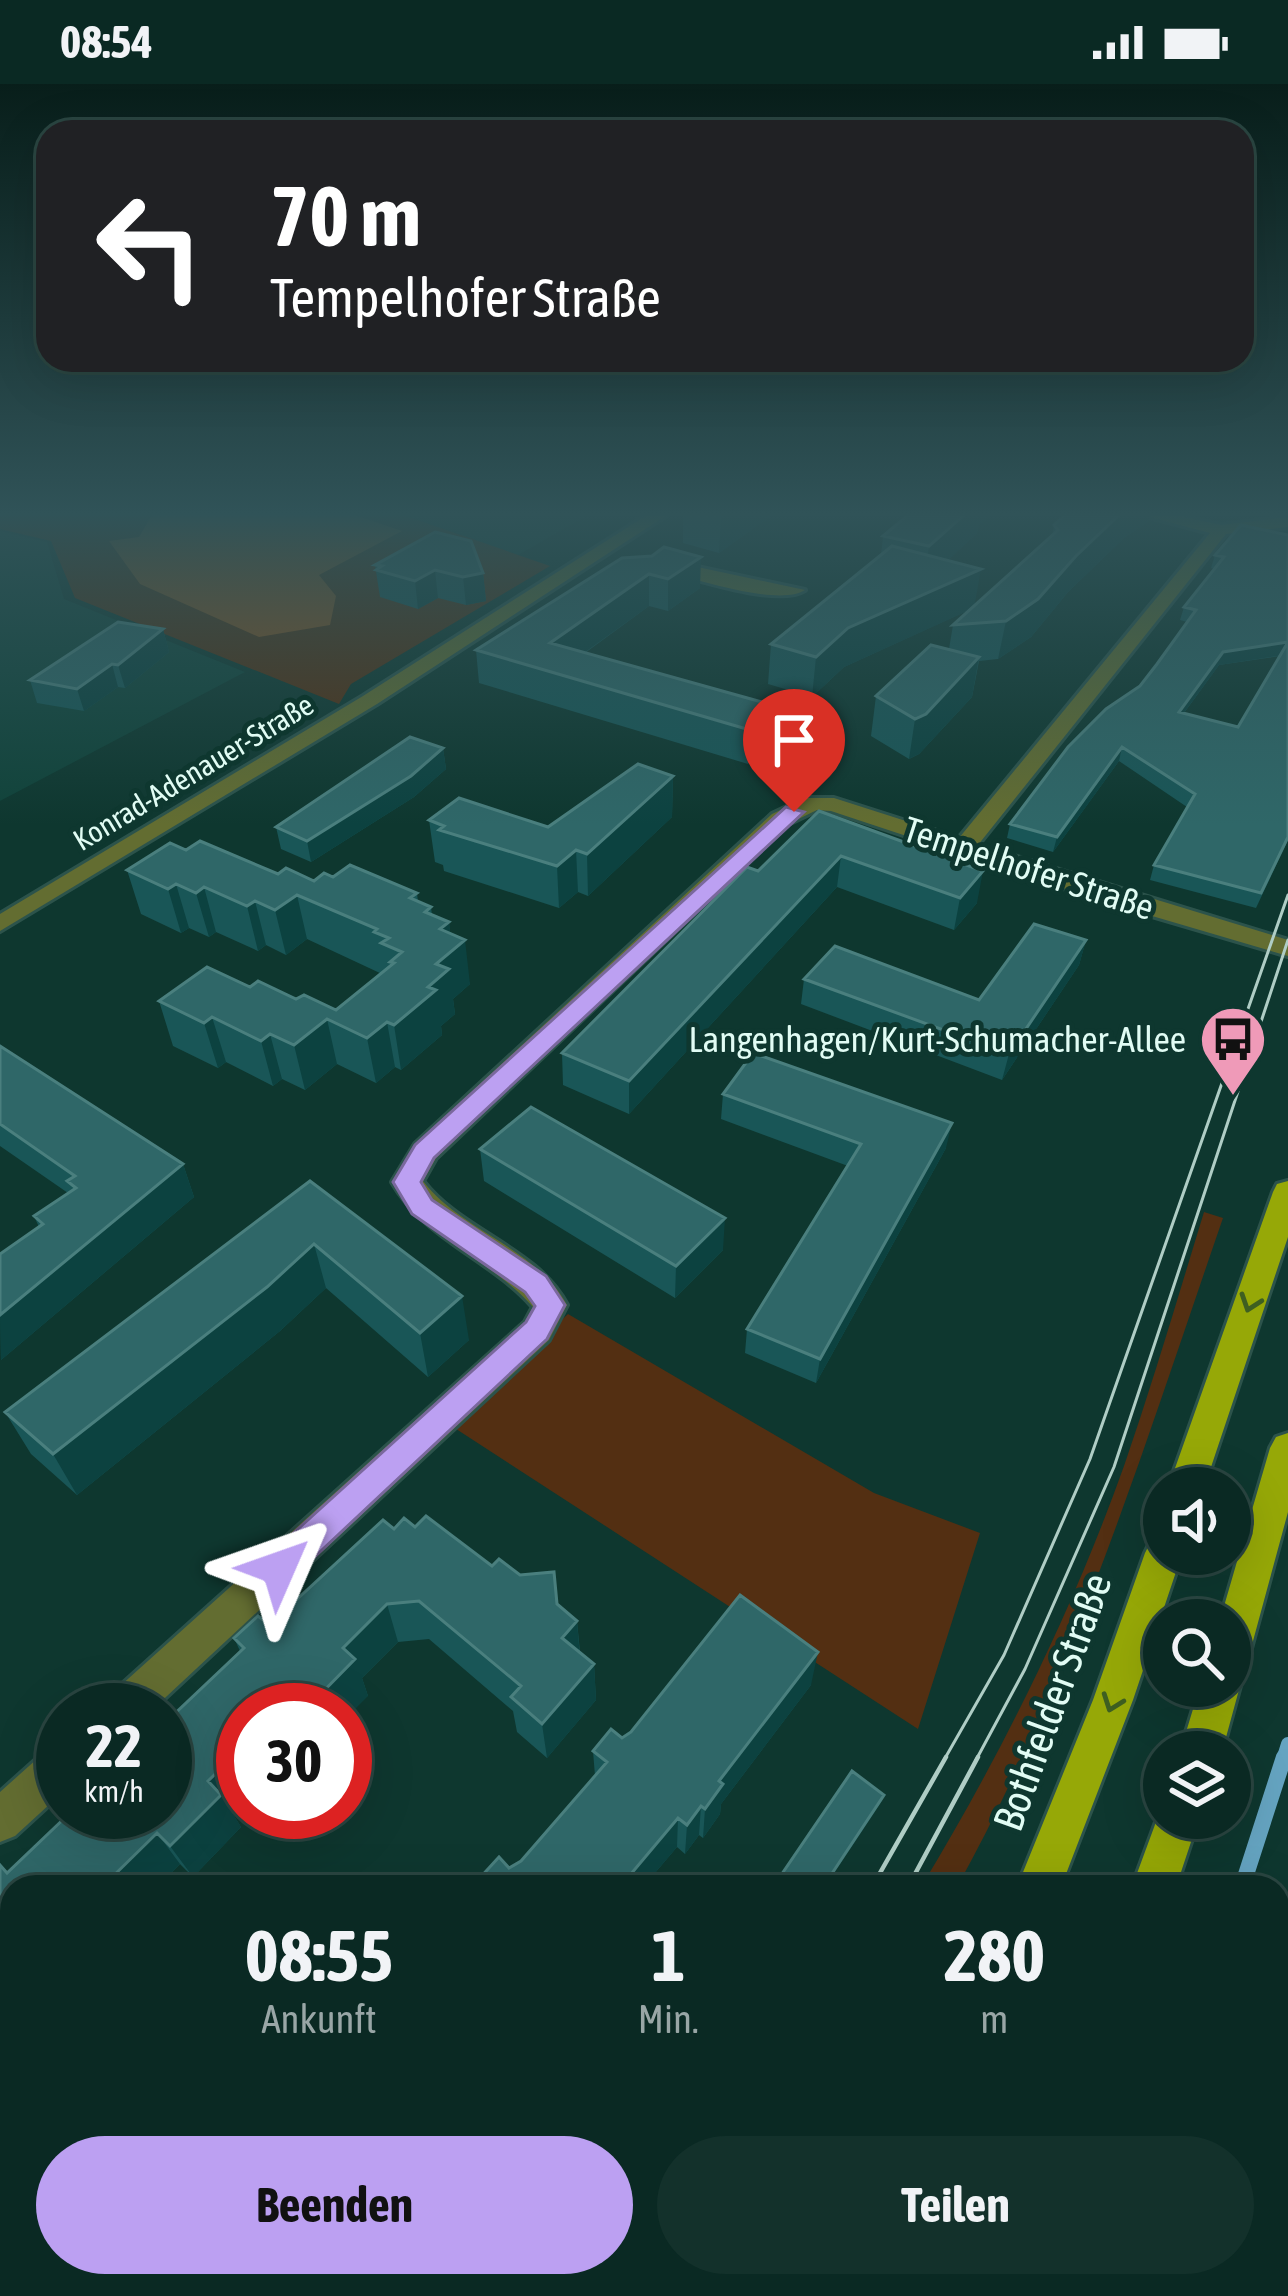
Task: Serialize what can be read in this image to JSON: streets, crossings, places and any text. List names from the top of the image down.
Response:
{
  "streets": {
    "main road": ["Bothfelder Straße"],
    "street": ["Konrad-Adenauer-Straße", "Tempelhofer Straße"]
  },
  "one_way": ["Bothfelder Straße"],
  "places": {
    "bus stop": ["Langenhagen/Kurt-Schumacher-Allee"]
  },
  "page": {
    "status": "08:54",
    "turn": ["70 m", "Tempelhofer Straße"],
    "speed": "22 km/h",
    "limit": "30",
    "eta": [
      "08:55",
      "Ankunft",
      "1",
      "Min.",
      "280",
      "m"
    ],
    "buttons": ["Beenden", "Teilen"]
  }
}
